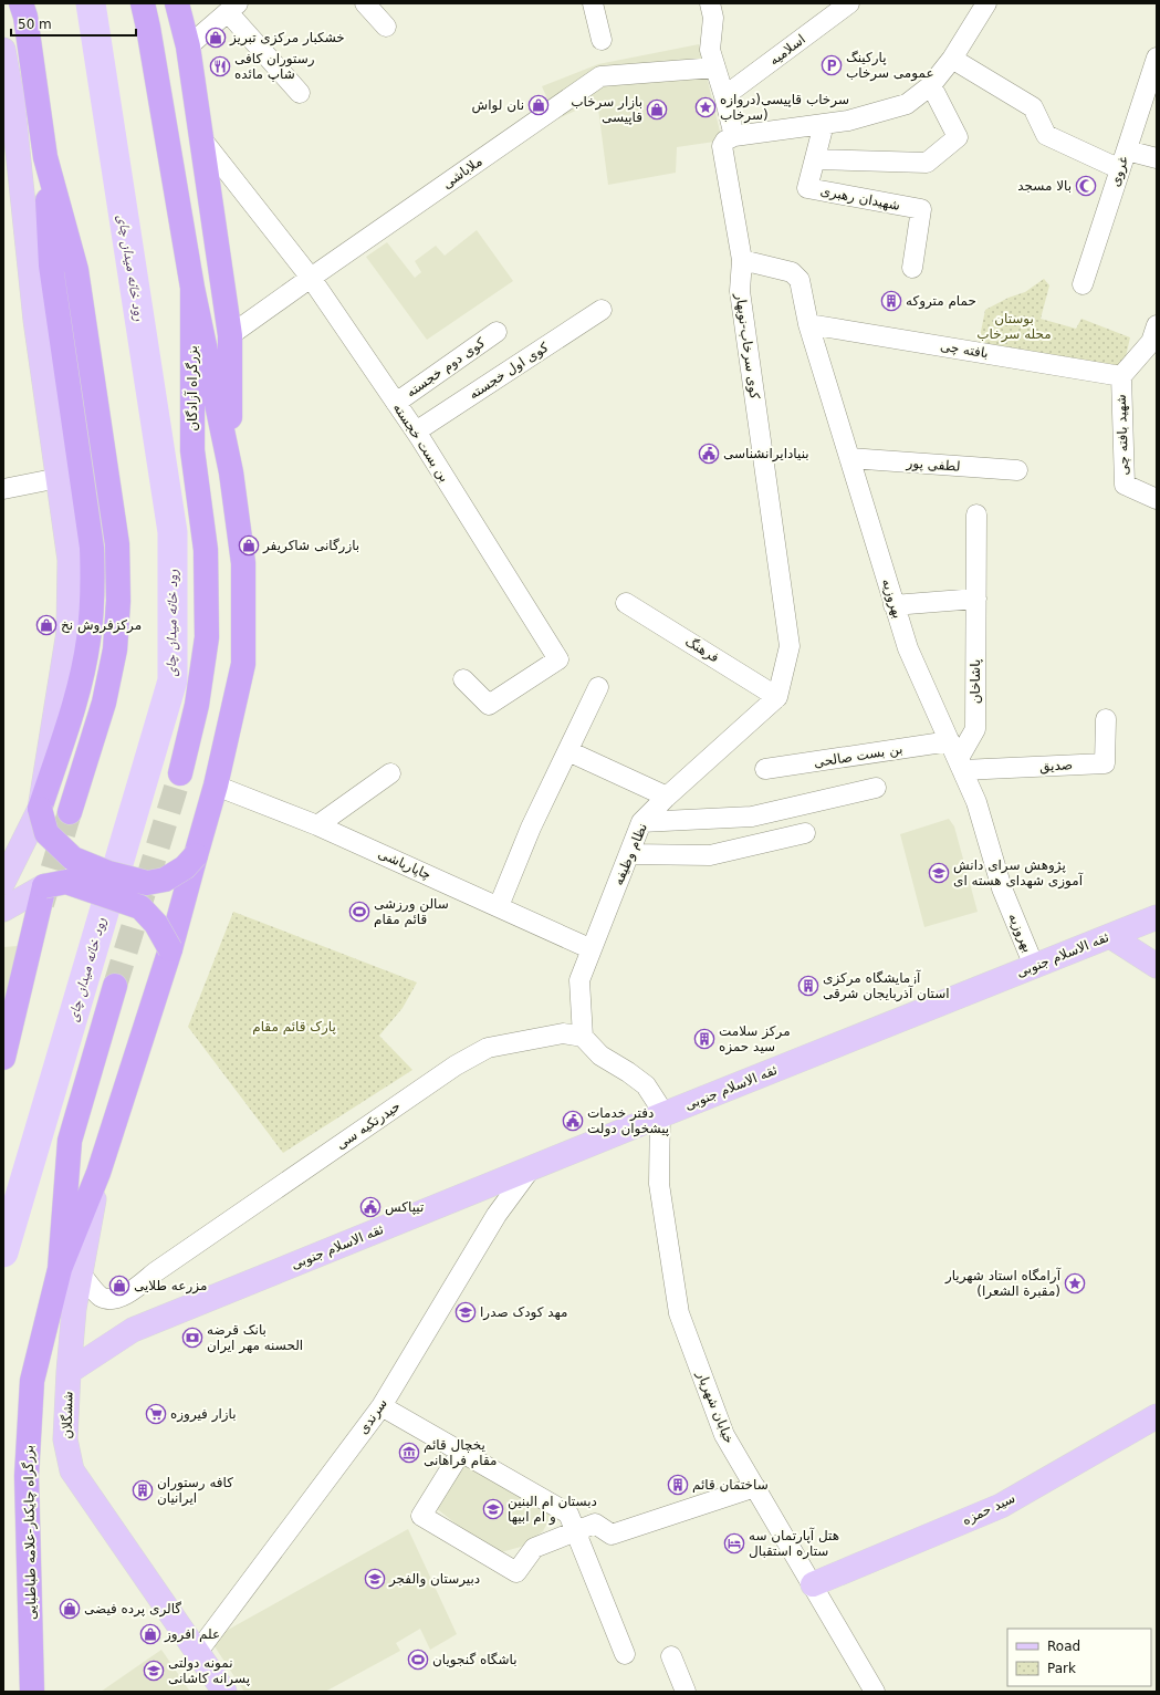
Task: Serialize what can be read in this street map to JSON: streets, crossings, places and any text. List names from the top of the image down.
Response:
{
  "streets": {
    "highway": ["بزرگراه آزادگان", "بزرگراه چایکنار-علامه طباطبایی"],
    "main road": ["ثقه الاسلام جنوبی", "ششگلان", "سید حمزه"],
    "street": [
      "اسلامیه",
      "غروی",
      "ملاباشی",
      "شهیدان رهبری",
      "کوی سرخاب-نوبهار",
      "بافته چی",
      "کوی دوم خجسته",
      "کوی اول خجسته",
      "شهید بافته چی",
      "بن بست خجسته",
      "لطفی پور",
      "بهروزیه",
      "فرهنگ",
      "پاشاخان",
      "بن بست صالحی",
      "صدیق",
      "نظام وظیفه",
      "چاپارباشی",
      "حیدرتکیه سی",
      "خیابان شهریار",
      "سرندی"
    ]
  },
  "crossings": [
    ["ملاباشی", "بن بست خجسته"],
    ["کوی سرخاب-نوبهار", "بهروزیه"],
    ["کوی سرخاب-نوبهار", "فرهنگ"],
    ["کوی سرخاب-نوبهار", "نظام وظیفه"],
    ["بافته چی", "شهید بافته چی"],
    ["بافته چی", "بهروزیه"],
    ["کوی دوم خجسته", "بن بست خجسته"],
    ["کوی اول خجسته", "بن بست خجسته"],
    ["لطفی پور", "بهروزیه"],
    ["بهروزیه", "پاشاخان"],
    ["بهروزیه", "بن بست صالحی"],
    ["بهروزیه", "صدیق"],
    ["بهروزیه", "ثقه الاسلام جنوبی"],
    ["فرهنگ", "نظام وظیفه"],
    ["پاشاخان", "صدیق"],
    ["نظام وظیفه", "چاپارباشی"],
    ["نظام وظیفه", "حیدرتکیه سی"],
    ["ثقه الاسلام جنوبی", "خیابان شهریار"],
    ["ثقه الاسلام جنوبی", "ششگلان"],
    ["ثقه الاسلام جنوبی", "سرندی"],
    ["حیدرتکیه سی", "ششگلان"],
    ["حیدرتکیه سی", "بزرگراه چایکنار-علامه طباطبایی"],
    ["خیابان شهریار", "سید حمزه"],
    ["ششگلان", "سرندی"],
    ["ششگلان", "بزرگراه چایکنار-علامه طباطبایی"]
  ],
  "water": ["رود خانه میدان چای"],
  "parks": ["بوستان محله سرخاب", "پارک قائم مقام"],
  "places": {
    "shop": [
      "خشکبار مرکزی تبریز",
      "نان لواش",
      "بازار سرخاب قاپیسی",
      "بازرگانی شاکریفر",
      "مرکزفروش نخ",
      "مزرعه طلایی",
      "گالری پرده فیضی",
      "علم افروز"
    ],
    "parking": ["پارکینگ عمومی سرخاب"],
    "restaurant": ["رستوران کافی شاپ مائده"],
    "place": ["سرخاب قاپیسی(دروازه سرخاب)", "آرامگاه استاد شهریار (مقبرة الشعرا)"],
    "mosque": ["بالا مسجد"],
    "building": [
      "حمام متروکه",
      "آزمایشگاه مرکزی استان آذربایجان شرقی",
      "مرکز سلامت سید حمزه",
      "ساختمان قائم",
      "کافه رستوران ایرانیان"
    ],
    "public building": ["بنیادایرانشناسی", "دفتر خدمات پیشخوان دولت", "تیپاکس"],
    "school or university": [
      "پژوهش سرای دانش آموزی شهدای هسته ای",
      "مهد کودک صدرا",
      "دبستان ام البنین و ام ابیها",
      "دبیرستان والفجر",
      "نمونه دولتی پسرانه کاشانی"
    ],
    "sports": ["سالن ورزشی قائم مقام", "باشگاه گنجویان"],
    "bank": ["بانک قرضه الحسنه مهر ایران"],
    "supermarket": ["بازار فیروزه"],
    "museum": ["یخچال قائم مقام فراهانی"],
    "hotel": ["هتل آپارتمان سه ستاره استقبال"]
  },
  "legend": ["Road", "Park"],
  "scale_bar": "50 m"
}
